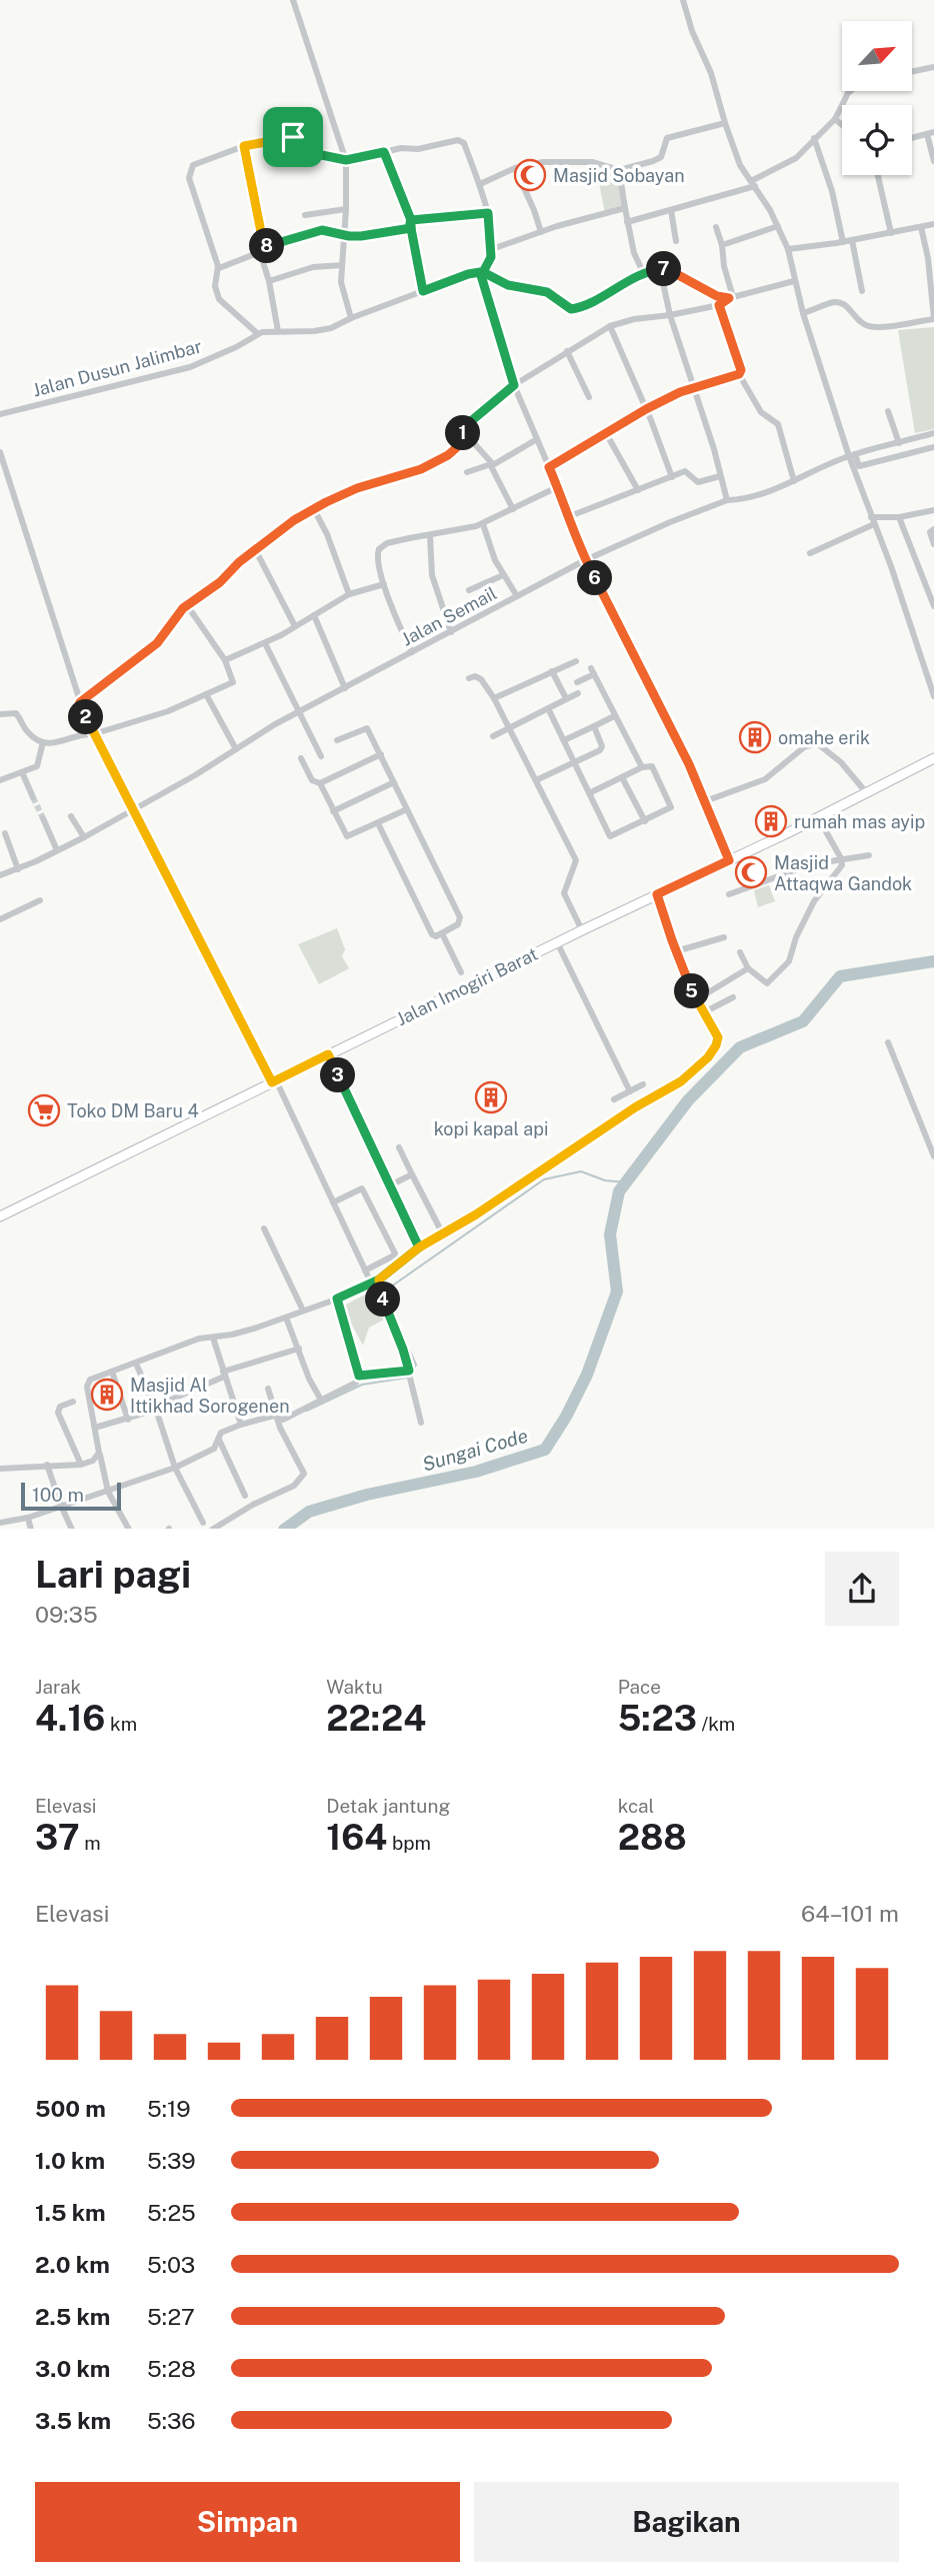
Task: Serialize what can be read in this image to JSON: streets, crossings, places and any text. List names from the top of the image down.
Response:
{
  "streets": {
    "main road": ["Jalan Imogiri Barat"],
    "street": ["Jalan Dusun Jalimbar", "Jalan Semail"]
  },
  "water": ["Sungai Code"],
  "places": {
    "mosque": ["Masjid Sobayan", "Masjid Attaqwa Gandok"],
    "building": [
      "omahe erik",
      "rumah mas ayip",
      "kopi kapal api",
      "Masjid Al Ittikhad Sorogenen"
    ],
    "supermarket": ["Toko DM Baru 4"]
  },
  "scale_bar": "100 m",
  "north": "top right",
  "page": {
    "pins": [
      "8",
      "7",
      "1",
      "6",
      "2",
      "5",
      "3",
      "4"
    ],
    "scale": "100 m",
    "heading": ["Lari pagi", "09:35"],
    "stats": [
      ["Jarak", "4.16 km"],
      ["Waktu", "22:24"],
      ["Pace", "5:23 /km"],
      ["Elevasi", "37 m"],
      ["Detak jantung", "164 bpm"],
      ["kcal", "288"]
    ],
    "chart": ["Elevasi", "64–101 m"],
    "list": [
      {
        "name": "500 m",
        "note": "5:19"
      },
      {
        "name": "1.0 km",
        "note": "5:39"
      },
      {
        "name": "1.5 km",
        "note": "5:25"
      },
      {
        "name": "2.0 km",
        "note": "5:03"
      },
      {
        "name": "2.5 km",
        "note": "5:27"
      },
      {
        "name": "3.0 km",
        "note": "5:28"
      },
      {
        "name": "3.5 km",
        "note": "5:36"
      }
    ],
    "buttons": ["Simpan", "Bagikan"]
  }
}
